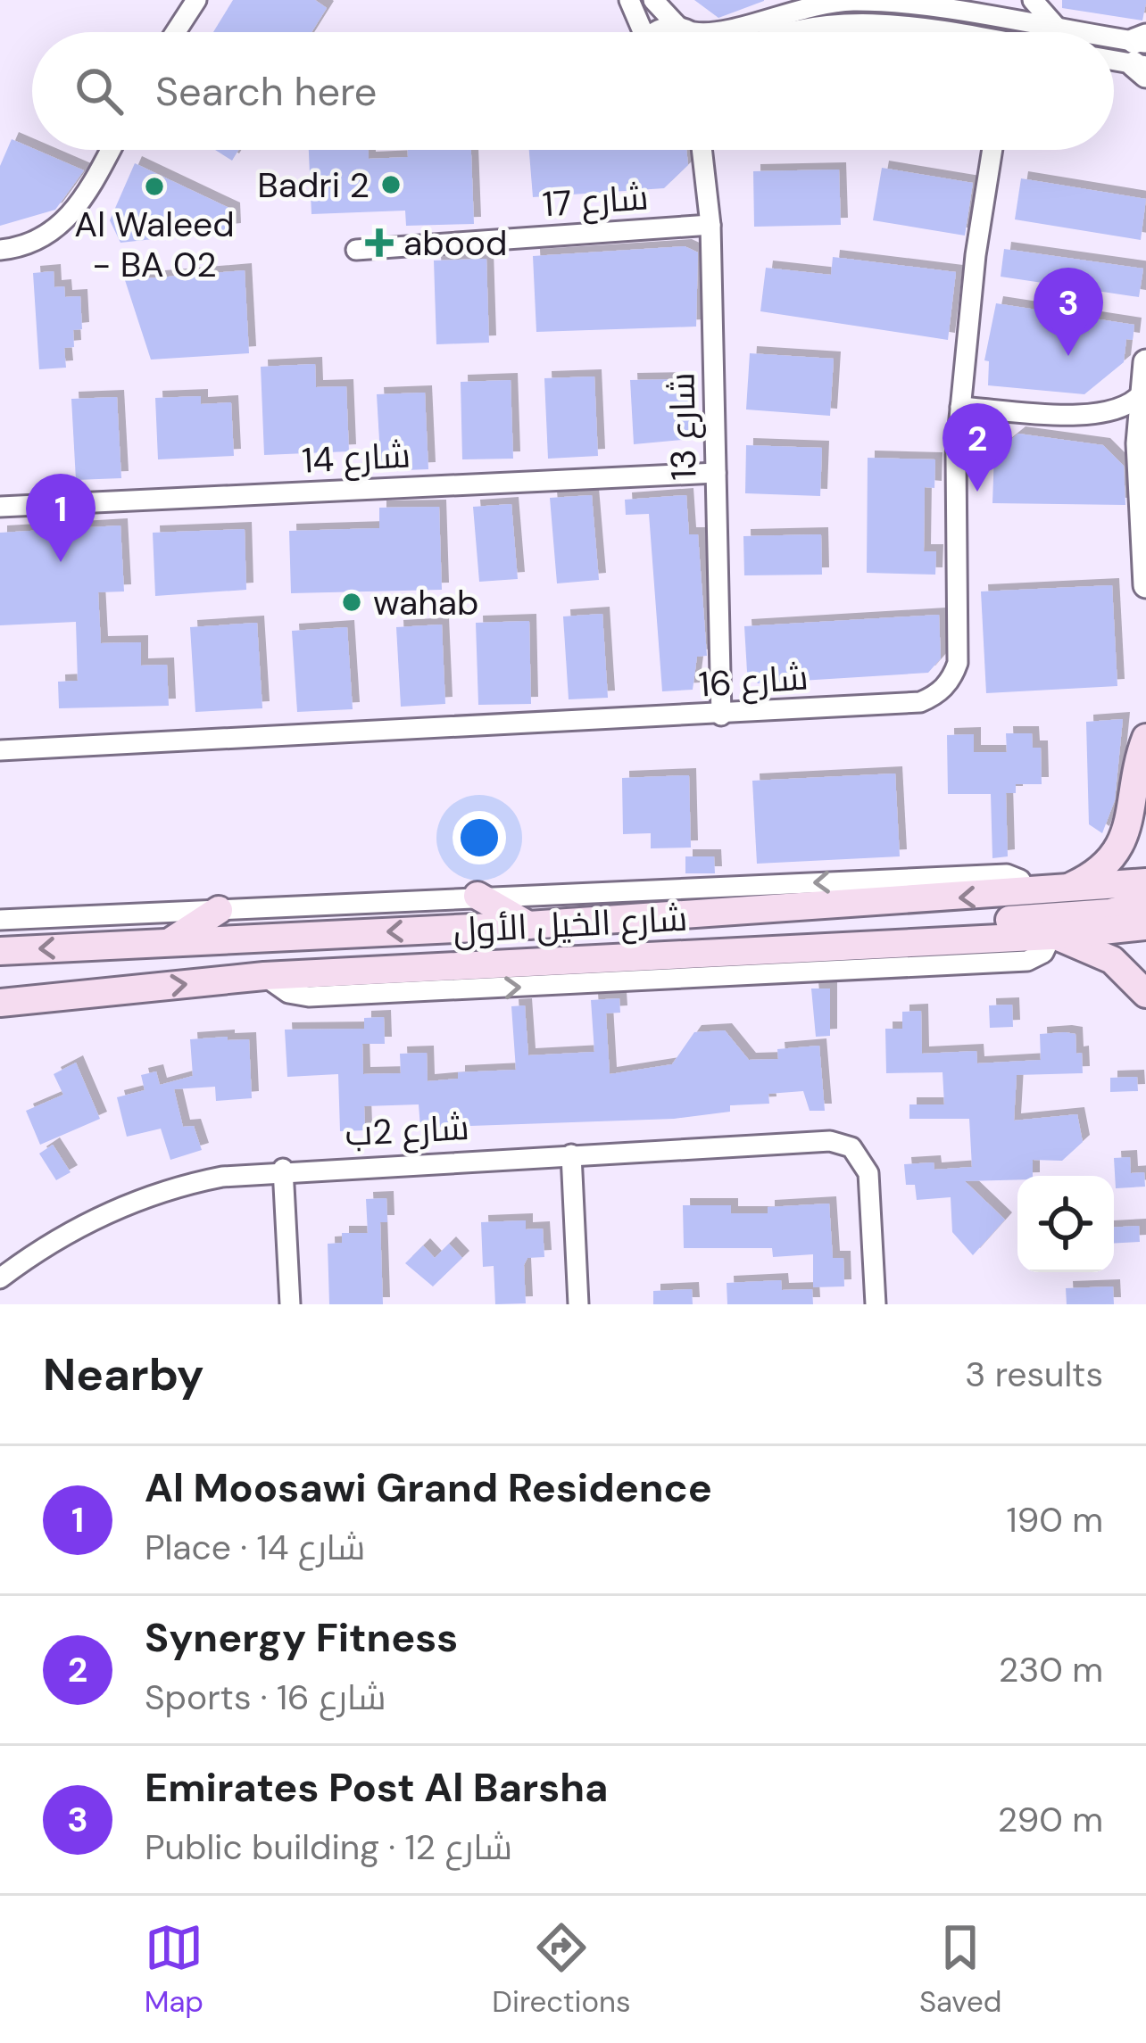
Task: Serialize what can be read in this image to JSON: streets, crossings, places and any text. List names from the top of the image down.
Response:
{
  "streets": {
    "main road": ["شارع الخيل الأول"],
    "street": [
      "شارع 17",
      "شارع 13",
      "شارع 14",
      "شارع 16",
      "شارع 2ب"
    ]
  },
  "crossings": [
    ["شارع 17", "شارع 13"],
    ["شارع 13", "شارع 14"],
    ["شارع 13", "شارع 16"]
  ],
  "places": {
    "other": ["Badri 2", "Al Waleed - BA 02", "wahab"],
    "health": ["abood"]
  },
  "page": {
    "search": "Search here",
    "pins": ["3", "2", "1"],
    "heading": ["Nearby", "3 results"],
    "list": [
      {
        "mark": "1",
        "name": "Al Moosawi Grand Residence",
        "note": "Place · شارع 14",
        "value": "190 m"
      },
      {
        "mark": "2",
        "name": "Synergy Fitness",
        "note": "Sports · شارع 16",
        "value": "230 m"
      },
      {
        "mark": "3",
        "name": "Emirates Post Al Barsha",
        "note": "Public building · شارع 12",
        "value": "290 m"
      }
    ],
    "nav": ["Map", "Directions", "Saved"]
  }
}
